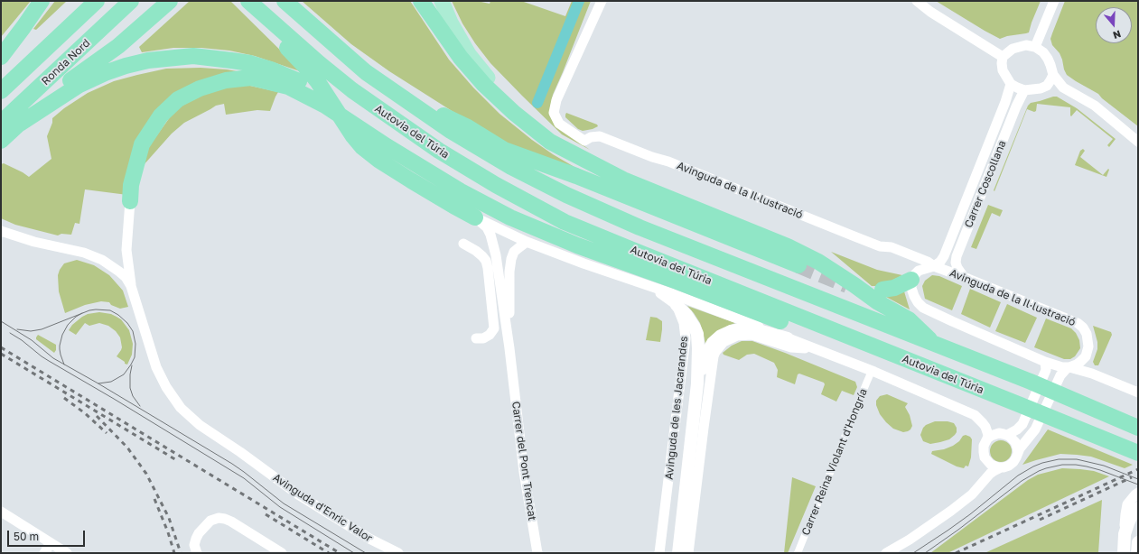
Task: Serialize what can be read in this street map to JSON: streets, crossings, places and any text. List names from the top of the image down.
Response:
{
  "streets": {
    "highway": ["Ronda Nord", "Autovia del Túria"],
    "street": [
      "Carrer Coscollana",
      "Avinguda de la Il·lustració",
      "Avinguda de les Jacarandes",
      "Carrer del Pont Trencat",
      "Carrer Reina Violant d'Hongría",
      "Avinguda d'Enric Valor"
    ]
  },
  "crossings": [
    ["Carrer Coscollana", "Avinguda de la Il·lustració"]
  ],
  "scale_bar": "50 m",
  "north": "bottom"
}
